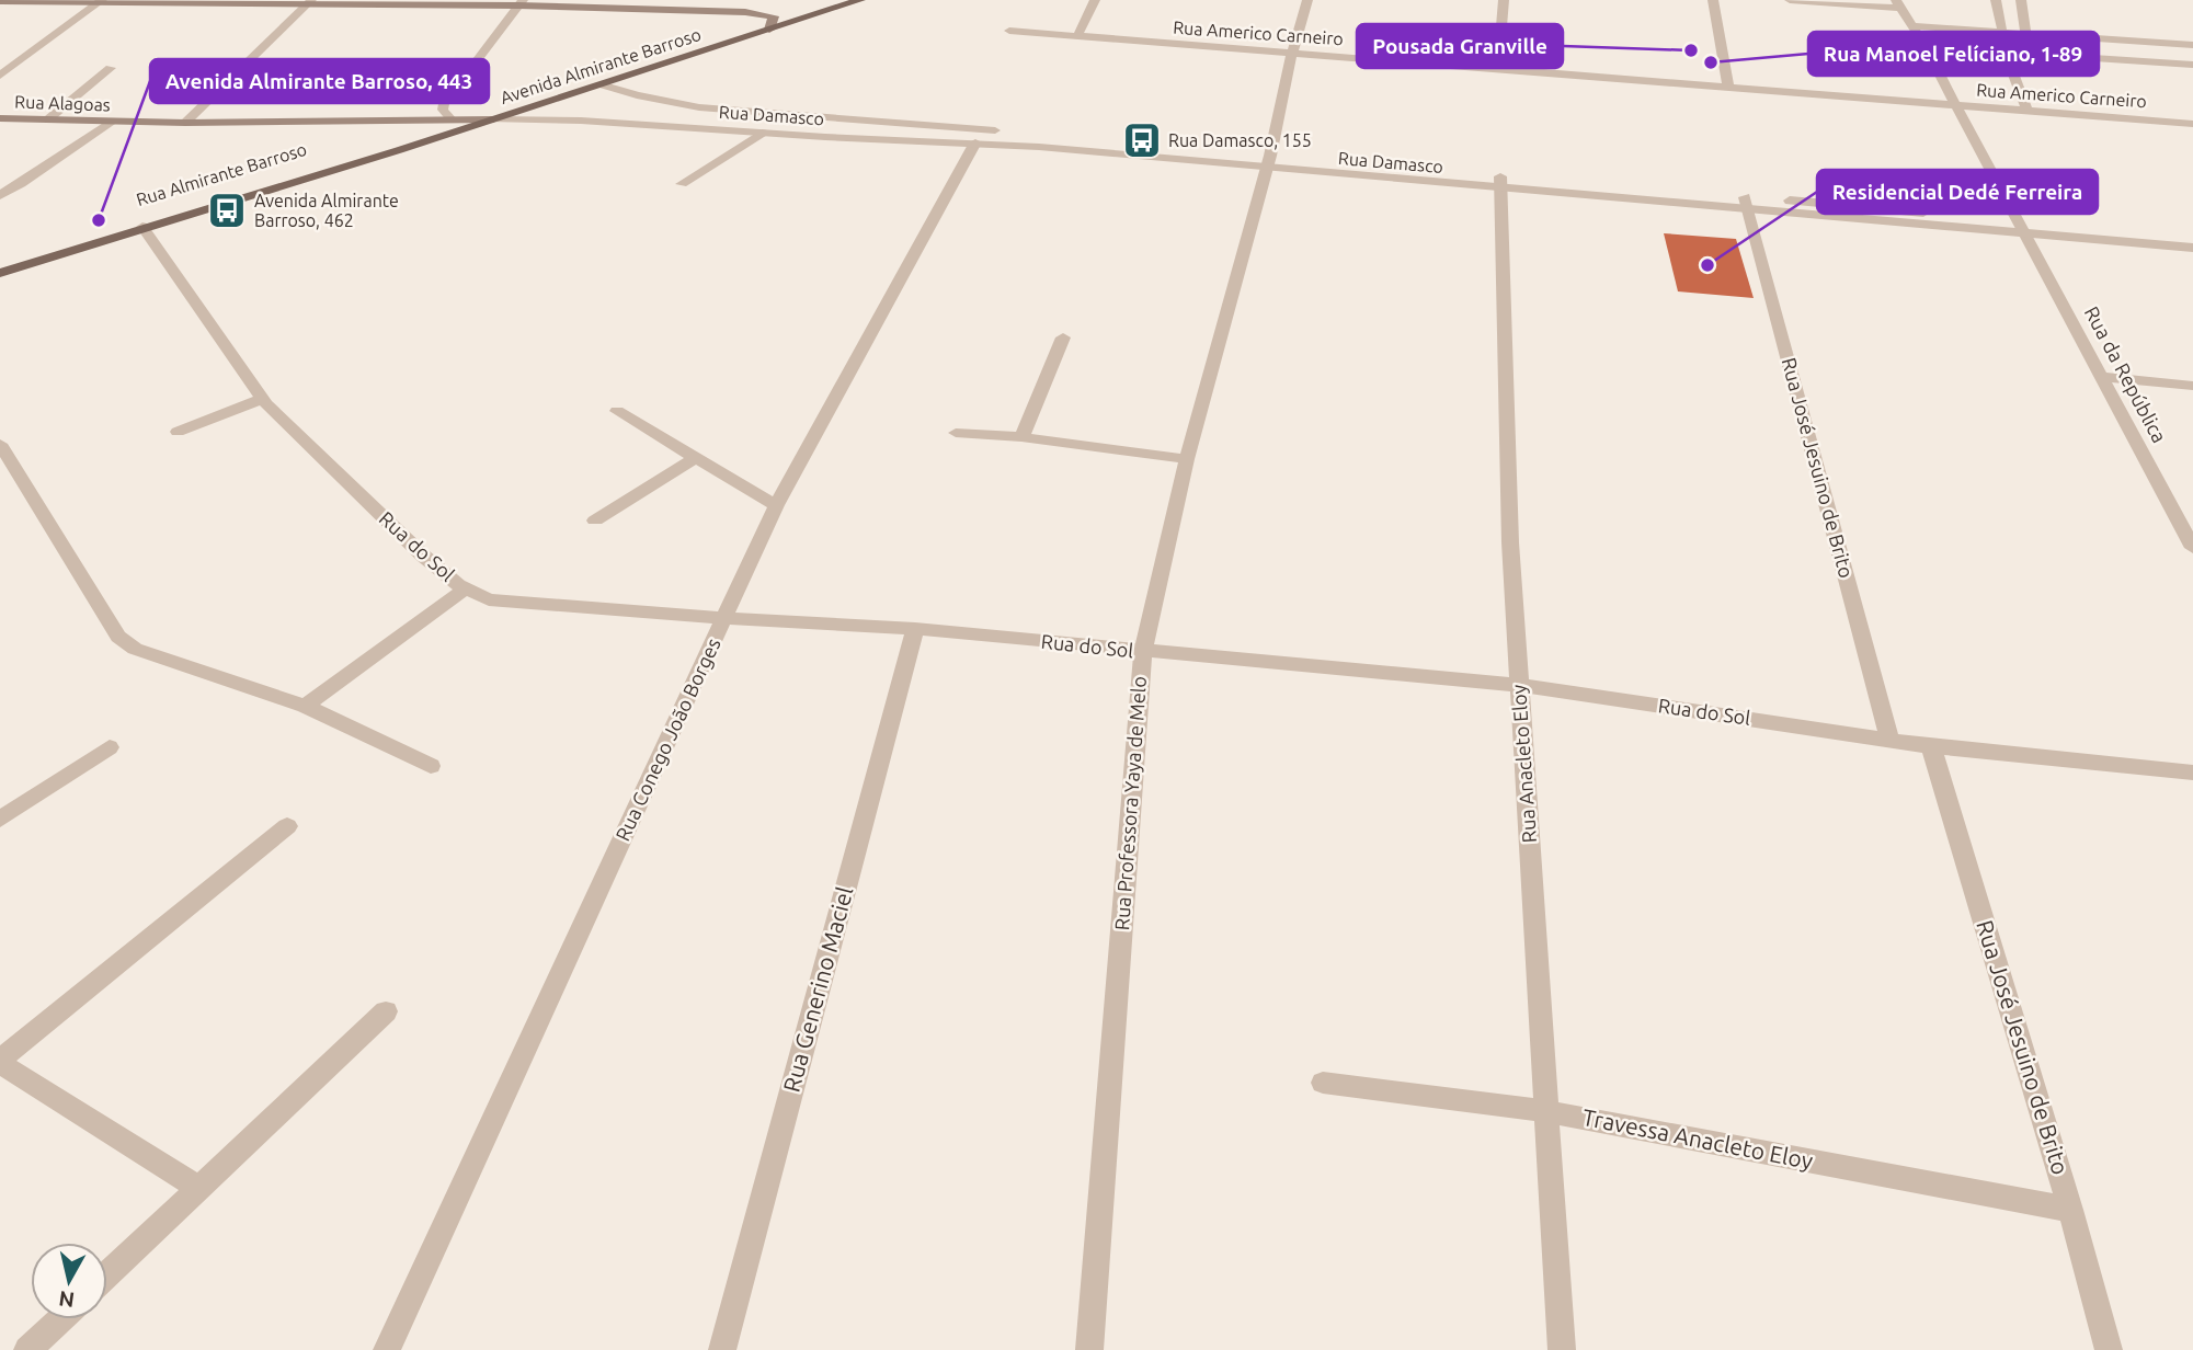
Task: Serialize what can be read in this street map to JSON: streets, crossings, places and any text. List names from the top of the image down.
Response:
{
  "streets": {
    "main road": ["Avenida Almirante Barroso", "Rua Alagoas", "Rua Almirante Barroso"],
    "street": [
      "Rua Americo Carneiro",
      "Rua Damasco",
      "Rua da República",
      "Rua José Jesuino de Brito",
      "Rua do Sol",
      "Rua Conego João Borges",
      "Rua Anacleto Eloy",
      "Rua Professora Yaya de Melo",
      "Rua Generino Maciel",
      "Travessa Anacleto Eloy"
    ]
  },
  "crossings": [
    ["Rua Americo Carneiro", "Rua da República"],
    ["Rua Americo Carneiro", "Rua Professora Yaya de Melo"],
    ["Avenida Almirante Barroso", "Rua Alagoas"],
    ["Avenida Almirante Barroso", "Rua Damasco"],
    ["Avenida Almirante Barroso", "Rua Almirante Barroso"],
    ["Avenida Almirante Barroso", "Rua do Sol"],
    ["Rua Alagoas", "Rua Damasco"],
    ["Rua Alagoas", "Rua Almirante Barroso"],
    ["Rua Damasco", "Rua da República"],
    ["Rua Damasco", "Rua José Jesuino de Brito"],
    ["Rua Damasco", "Rua Conego João Borges"],
    ["Rua Damasco", "Rua Anacleto Eloy"],
    ["Rua Damasco", "Rua Professora Yaya de Melo"],
    ["Rua José Jesuino de Brito", "Rua do Sol"],
    ["Rua José Jesuino de Brito", "Travessa Anacleto Eloy"],
    ["Rua do Sol", "Rua Conego João Borges"],
    ["Rua do Sol", "Rua Anacleto Eloy"],
    ["Rua do Sol", "Rua Professora Yaya de Melo"],
    ["Rua do Sol", "Rua Generino Maciel"],
    ["Rua Anacleto Eloy", "Travessa Anacleto Eloy"]
  ],
  "places": {
    "other": [
      "Pousada Granville",
      "Rua Manoel Felíciano, 1-89",
      "Avenida Almirante Barroso, 443",
      "Residencial Dedé Ferreira"
    ],
    "bus stop": ["Rua Damasco, 155", "Avenida Almirante Barroso, 462"]
  },
  "north": "bottom"
}
